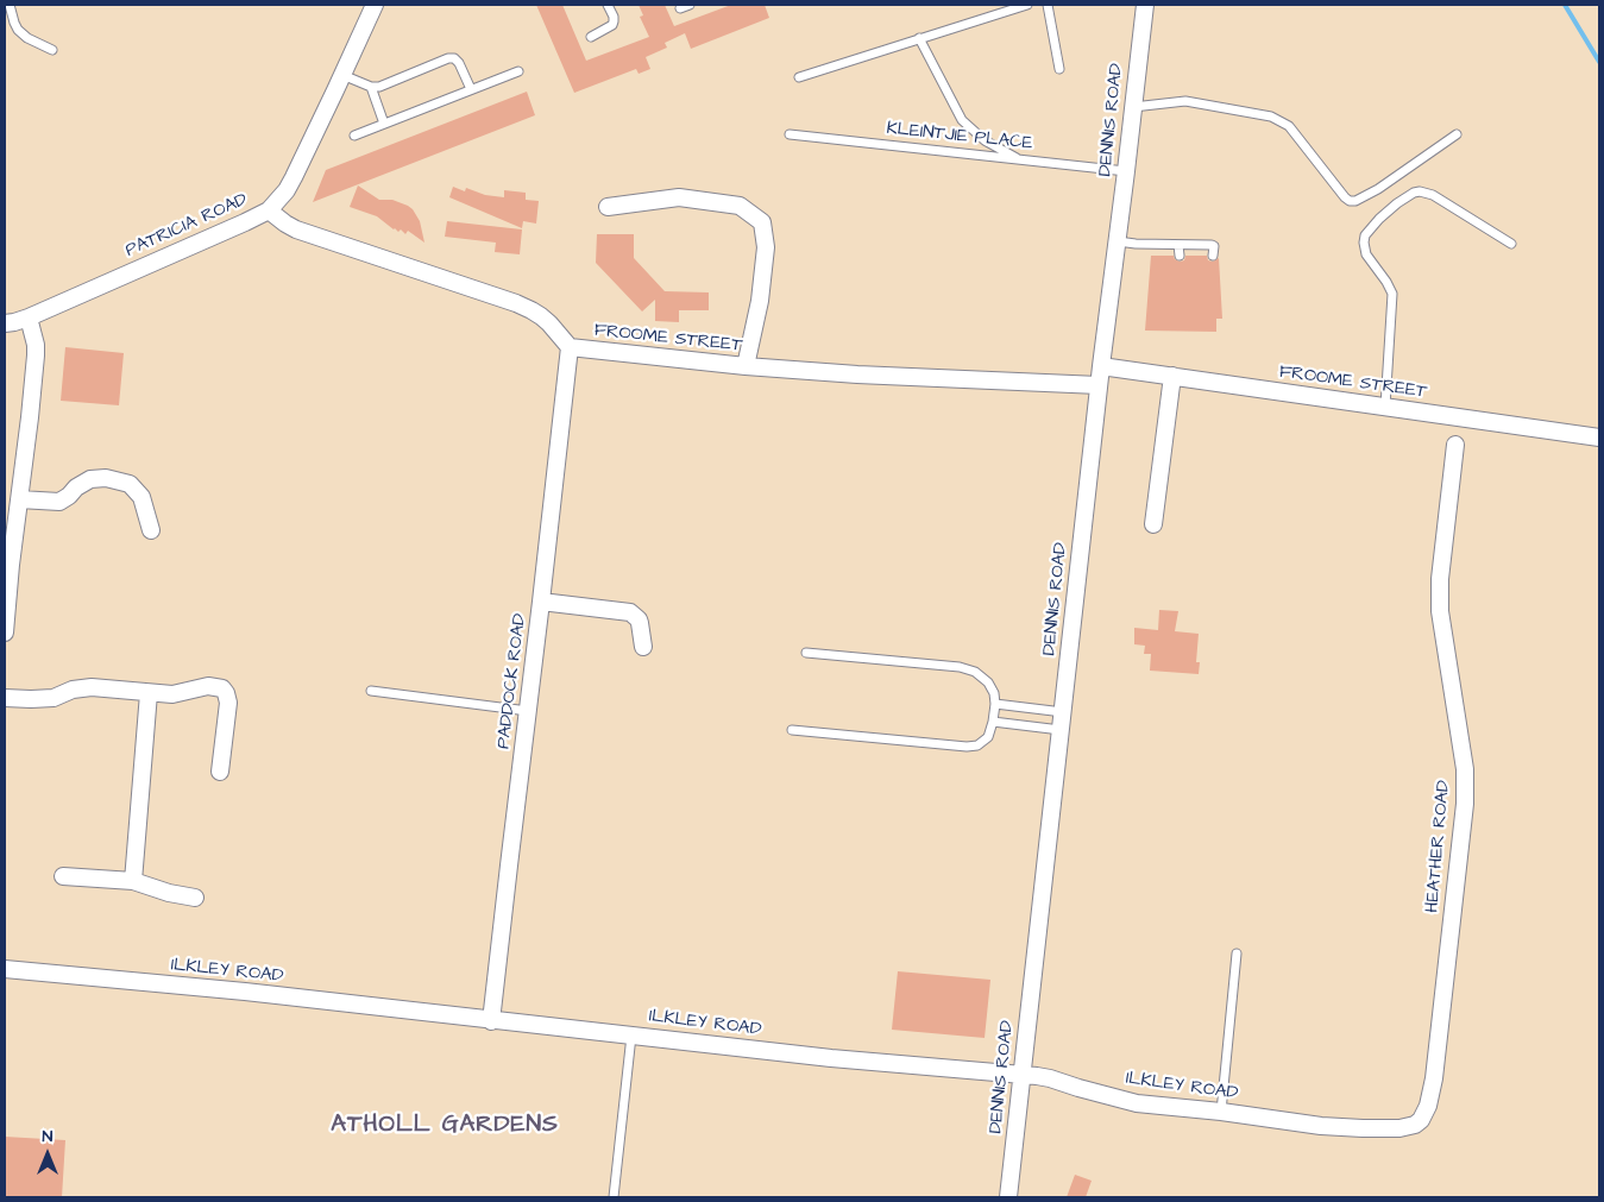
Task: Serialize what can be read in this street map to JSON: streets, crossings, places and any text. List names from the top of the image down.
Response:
{
  "streets": {
    "street": [
      "DENNIS ROAD",
      "PATRICIA ROAD",
      "FROOME STREET",
      "PADDOCK ROAD",
      "HEATHER ROAD",
      "ILKLEY ROAD"
    ],
    "lane": ["KLEINTJIE PLACE"]
  },
  "crossings": [
    ["DENNIS ROAD", "KLEINTJIE PLACE"],
    ["DENNIS ROAD", "FROOME STREET"],
    ["DENNIS ROAD", "ILKLEY ROAD"],
    ["PATRICIA ROAD", "FROOME STREET"],
    ["FROOME STREET", "PADDOCK ROAD"],
    ["PADDOCK ROAD", "ILKLEY ROAD"],
    ["HEATHER ROAD", "ILKLEY ROAD"]
  ],
  "districts": ["ATHOLL GARDENS"],
  "north": "top"
}
